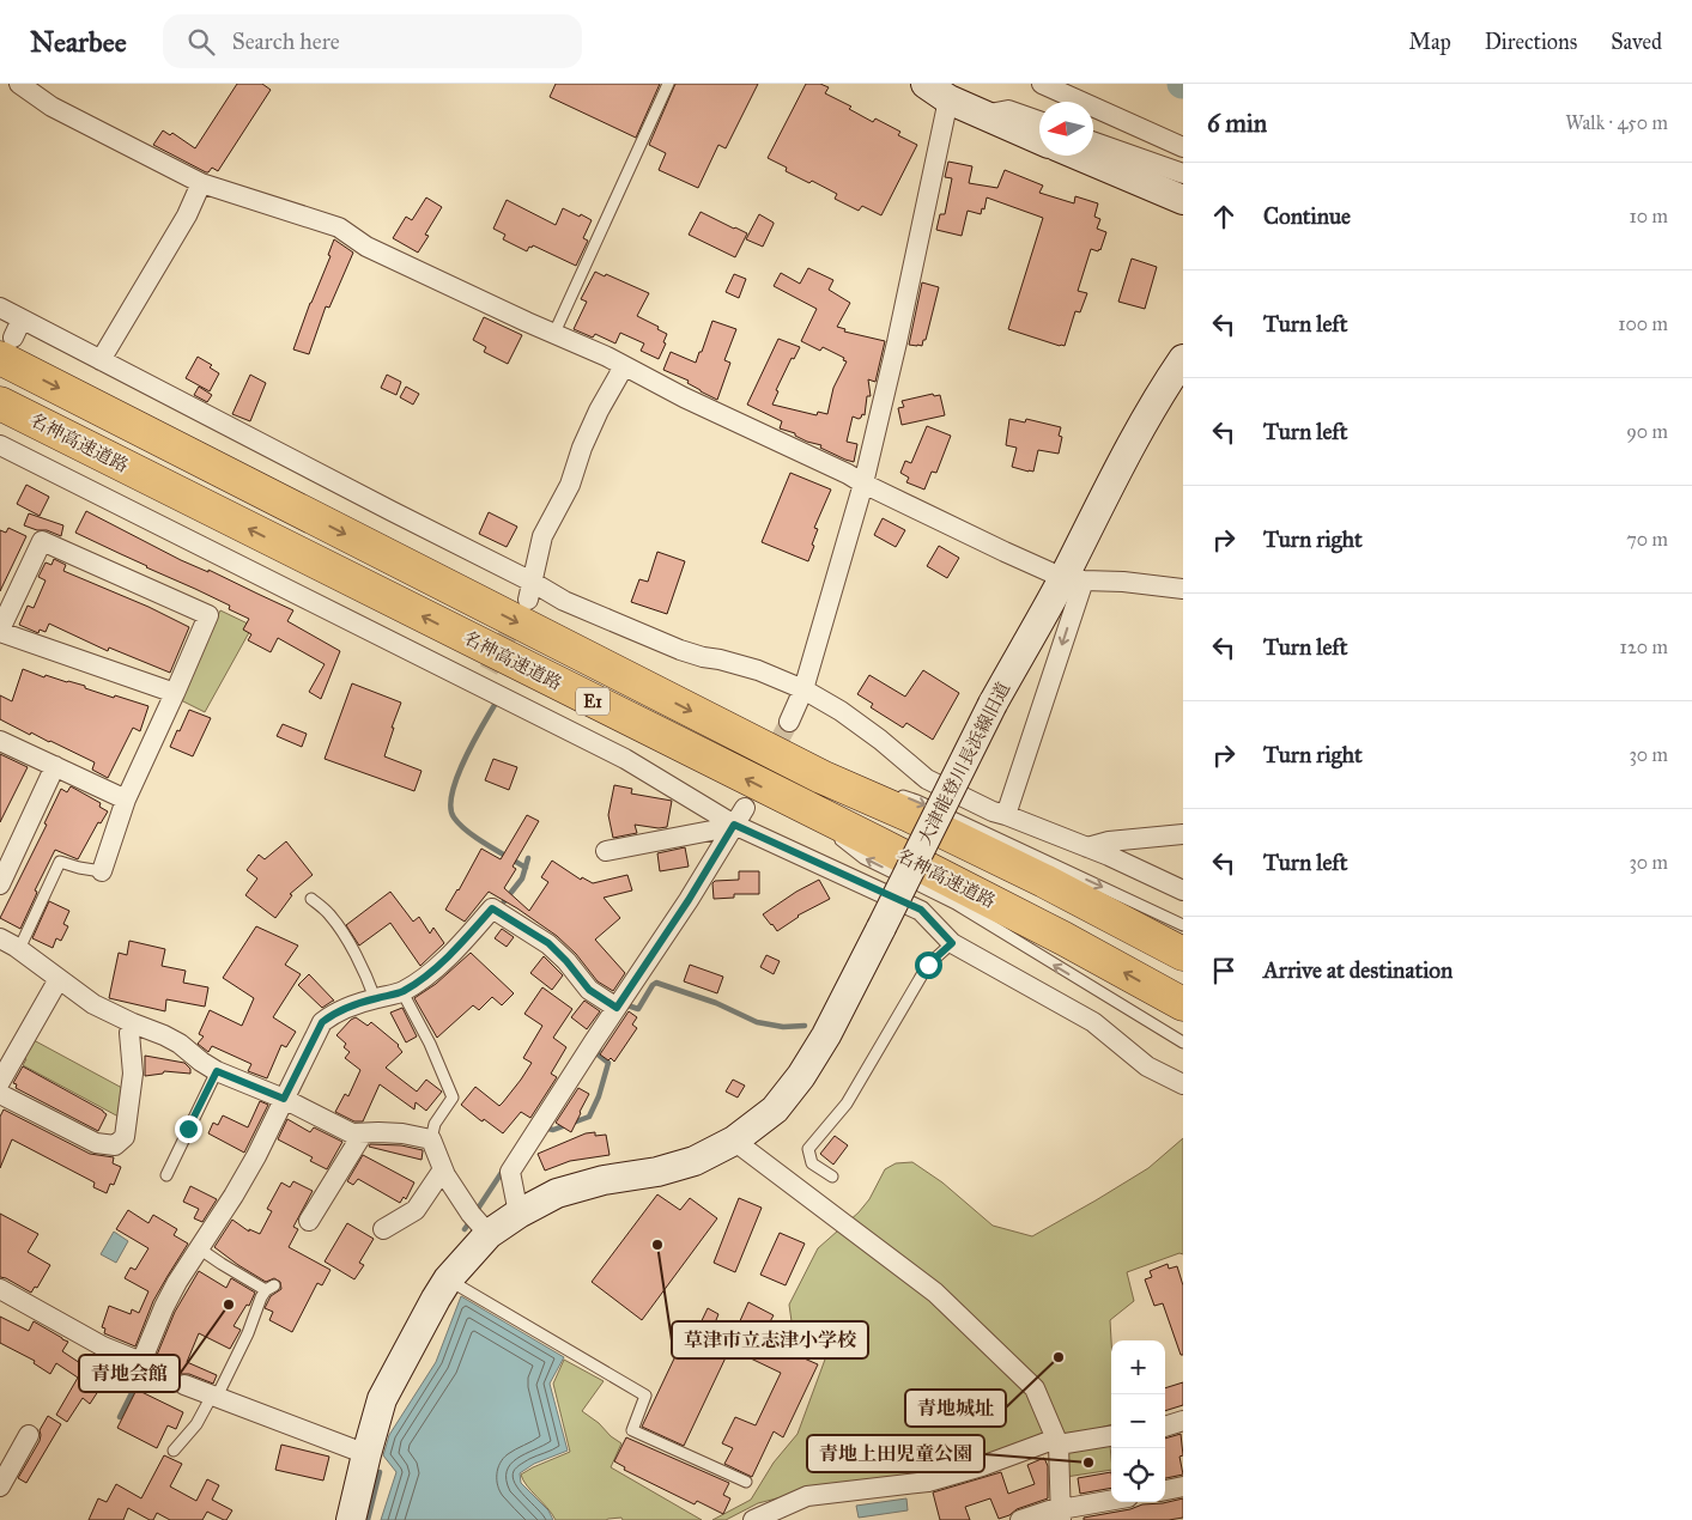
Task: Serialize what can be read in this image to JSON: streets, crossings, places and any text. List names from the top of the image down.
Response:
{
  "streets": {
    "highway": ["名神高速道路", "E1"],
    "street": ["大津能登川長浜線旧道"]
  },
  "places": [
    "草津市立志津小学校",
    "青地会館",
    "青地城址",
    "青地上田児童公園"
  ],
  "north": "left",
  "page": {
    "header": "Nearbee",
    "search": "Search here",
    "nav": ["Map", "Directions", "Saved"],
    "heading": ["6 min", "Walk · 450 m"],
    "list": [
      ["Continue", "10 m"],
      ["Turn left", "100 m"],
      ["Turn left", "90 m"],
      ["Turn right", "70 m"],
      ["Turn left", "120 m"],
      ["Turn right", "30 m"],
      ["Turn left", "30 m"],
      "Arrive at destination"
    ],
    "map_buttons": ["+", "−"]
  }
}
